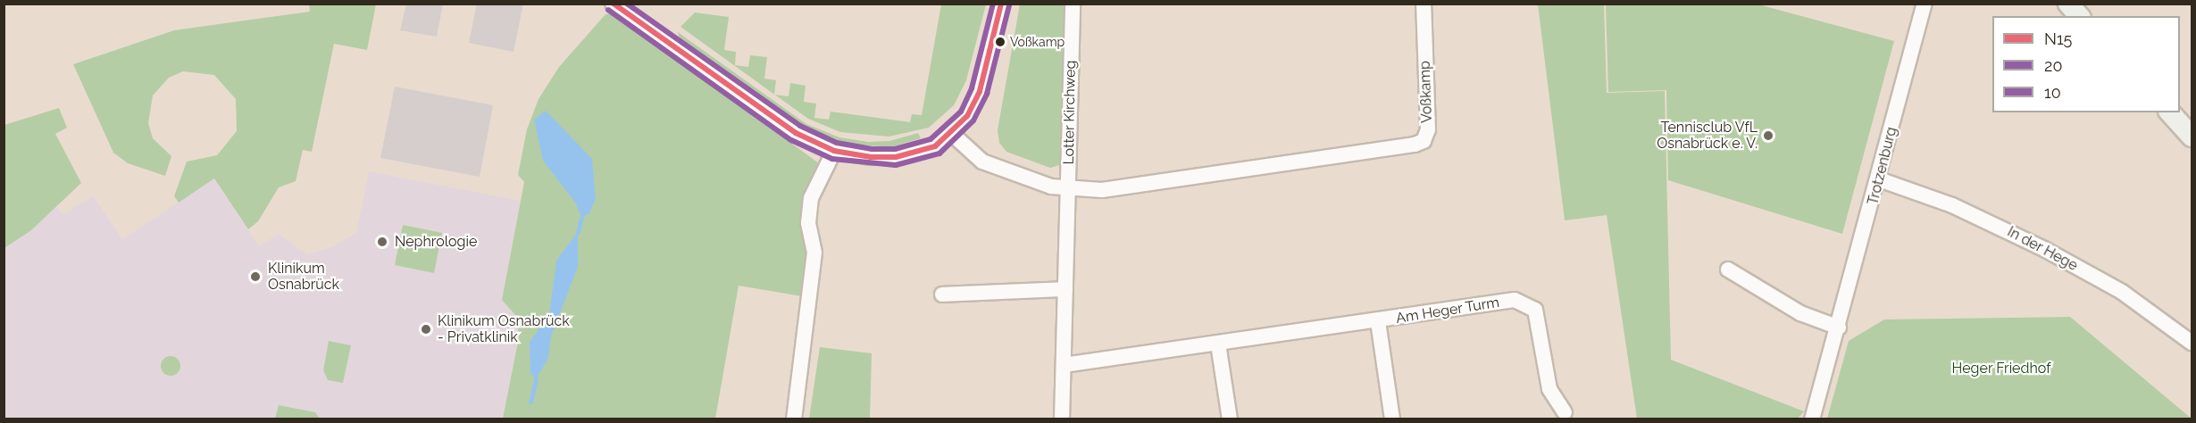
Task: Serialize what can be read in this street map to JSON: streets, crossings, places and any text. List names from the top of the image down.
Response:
{
  "streets": {
    "street": [
      "Voßkamp",
      "Lotter Kirchweg",
      "Trotzenburg",
      "In der Hege",
      "Am Heger Turm"
    ]
  },
  "crossings": [
    ["Voßkamp", "Lotter Kirchweg"],
    ["Lotter Kirchweg", "Am Heger Turm"],
    ["Trotzenburg", "In der Hege"]
  ],
  "parks": ["Heger Friedhof"],
  "places": [
    "Voßkamp",
    "Tennisclub VfL Osnabrück e. V.",
    "Nephrologie",
    "Klinikum Osnabrück",
    "Klinikum Osnabrück - Privatklinik"
  ],
  "lines": ["transit line N15", "transit line 10", "transit line 20"],
  "legend": ["N15", "20", "10"]
}
